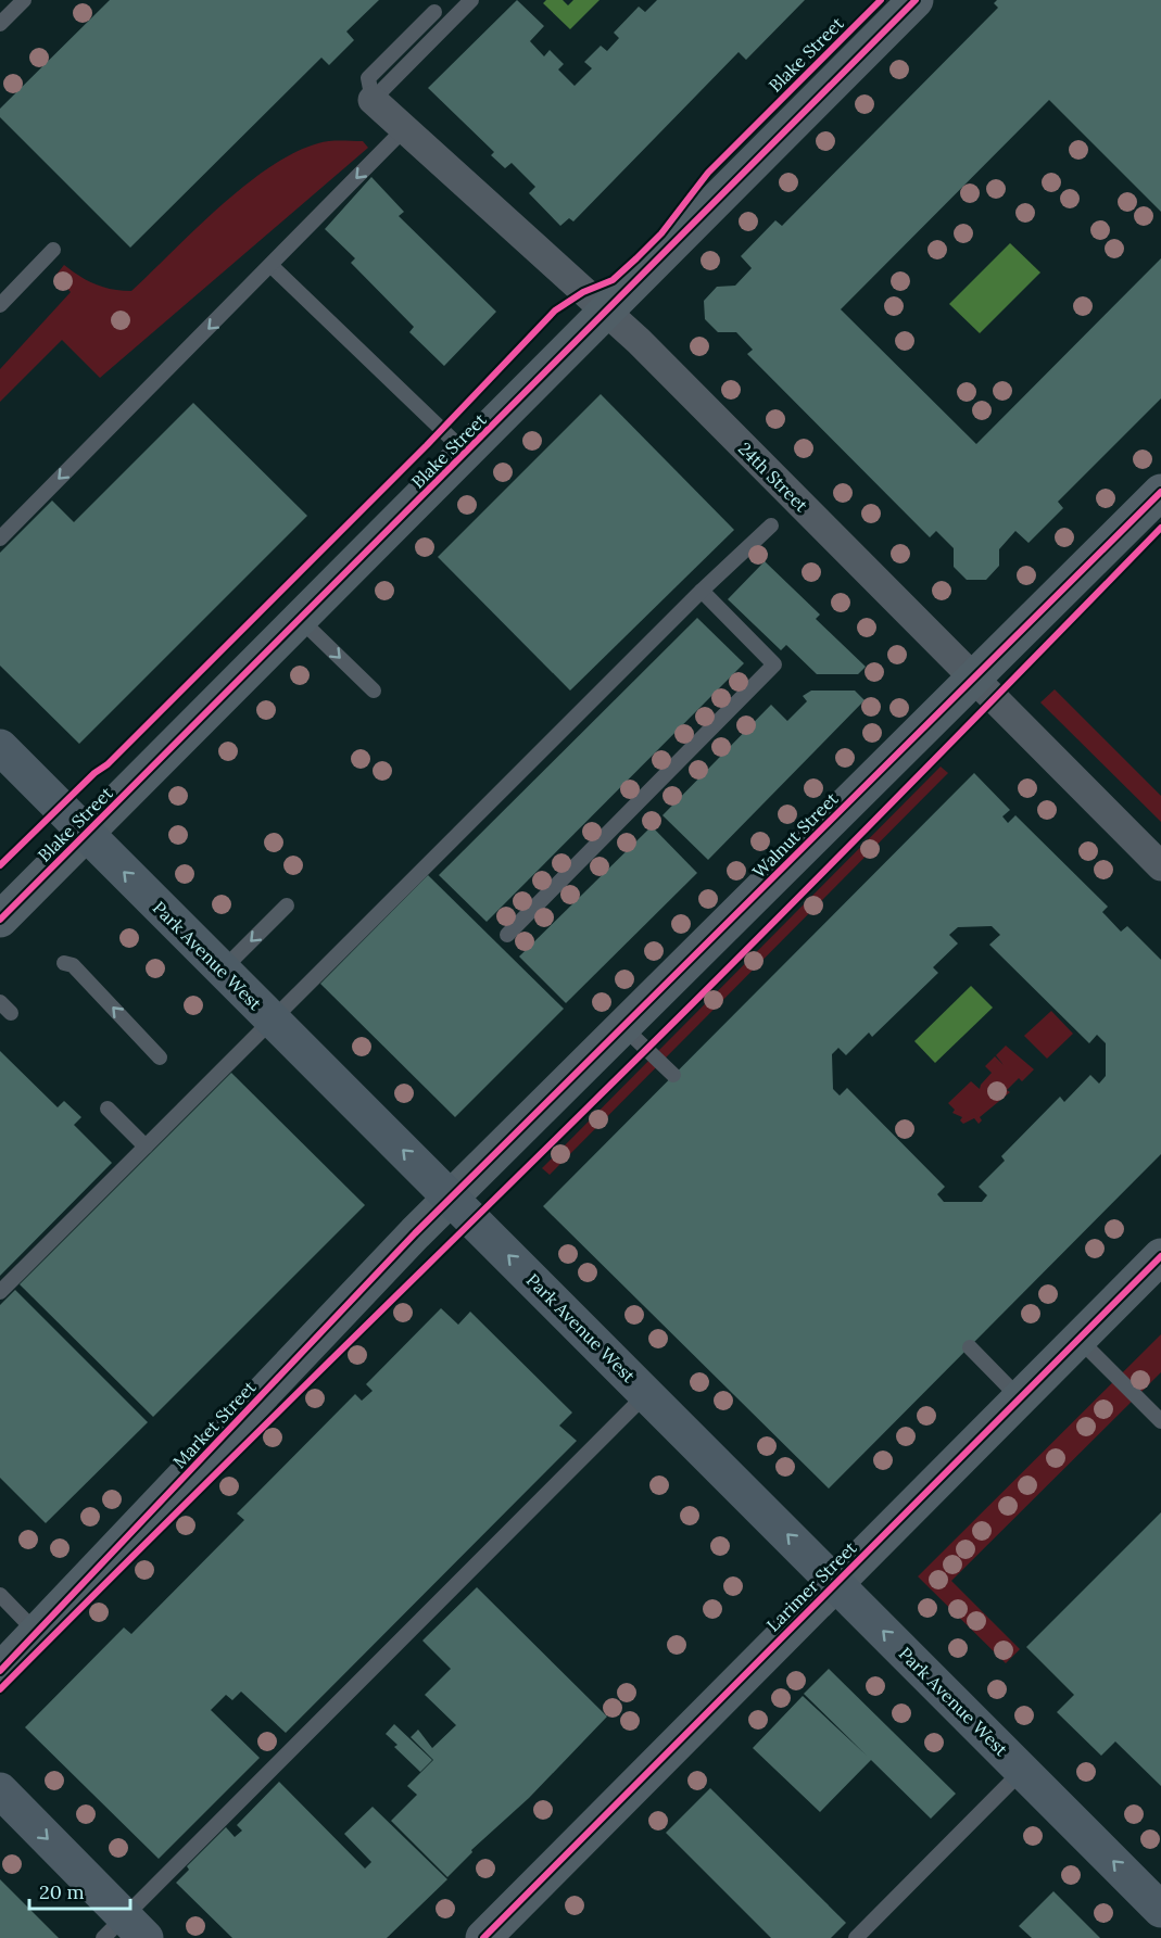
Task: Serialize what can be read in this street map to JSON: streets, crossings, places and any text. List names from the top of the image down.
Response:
{
  "streets": {
    "main road": [
      "Blake Street",
      "Walnut Street",
      "Park Avenue West",
      "Market Street",
      "Larimer Street"
    ],
    "street": ["24th Street"]
  },
  "crossings": [
    ["Blake Street", "24th Street"],
    ["Blake Street", "Park Avenue West"],
    ["24th Street", "Walnut Street"],
    ["Walnut Street", "Park Avenue West"],
    ["Walnut Street", "Market Street"],
    ["Park Avenue West", "Market Street"],
    ["Park Avenue West", "Larimer Street"]
  ],
  "one_way": ["Park Avenue West"],
  "scale_bar": "20 m"
}
